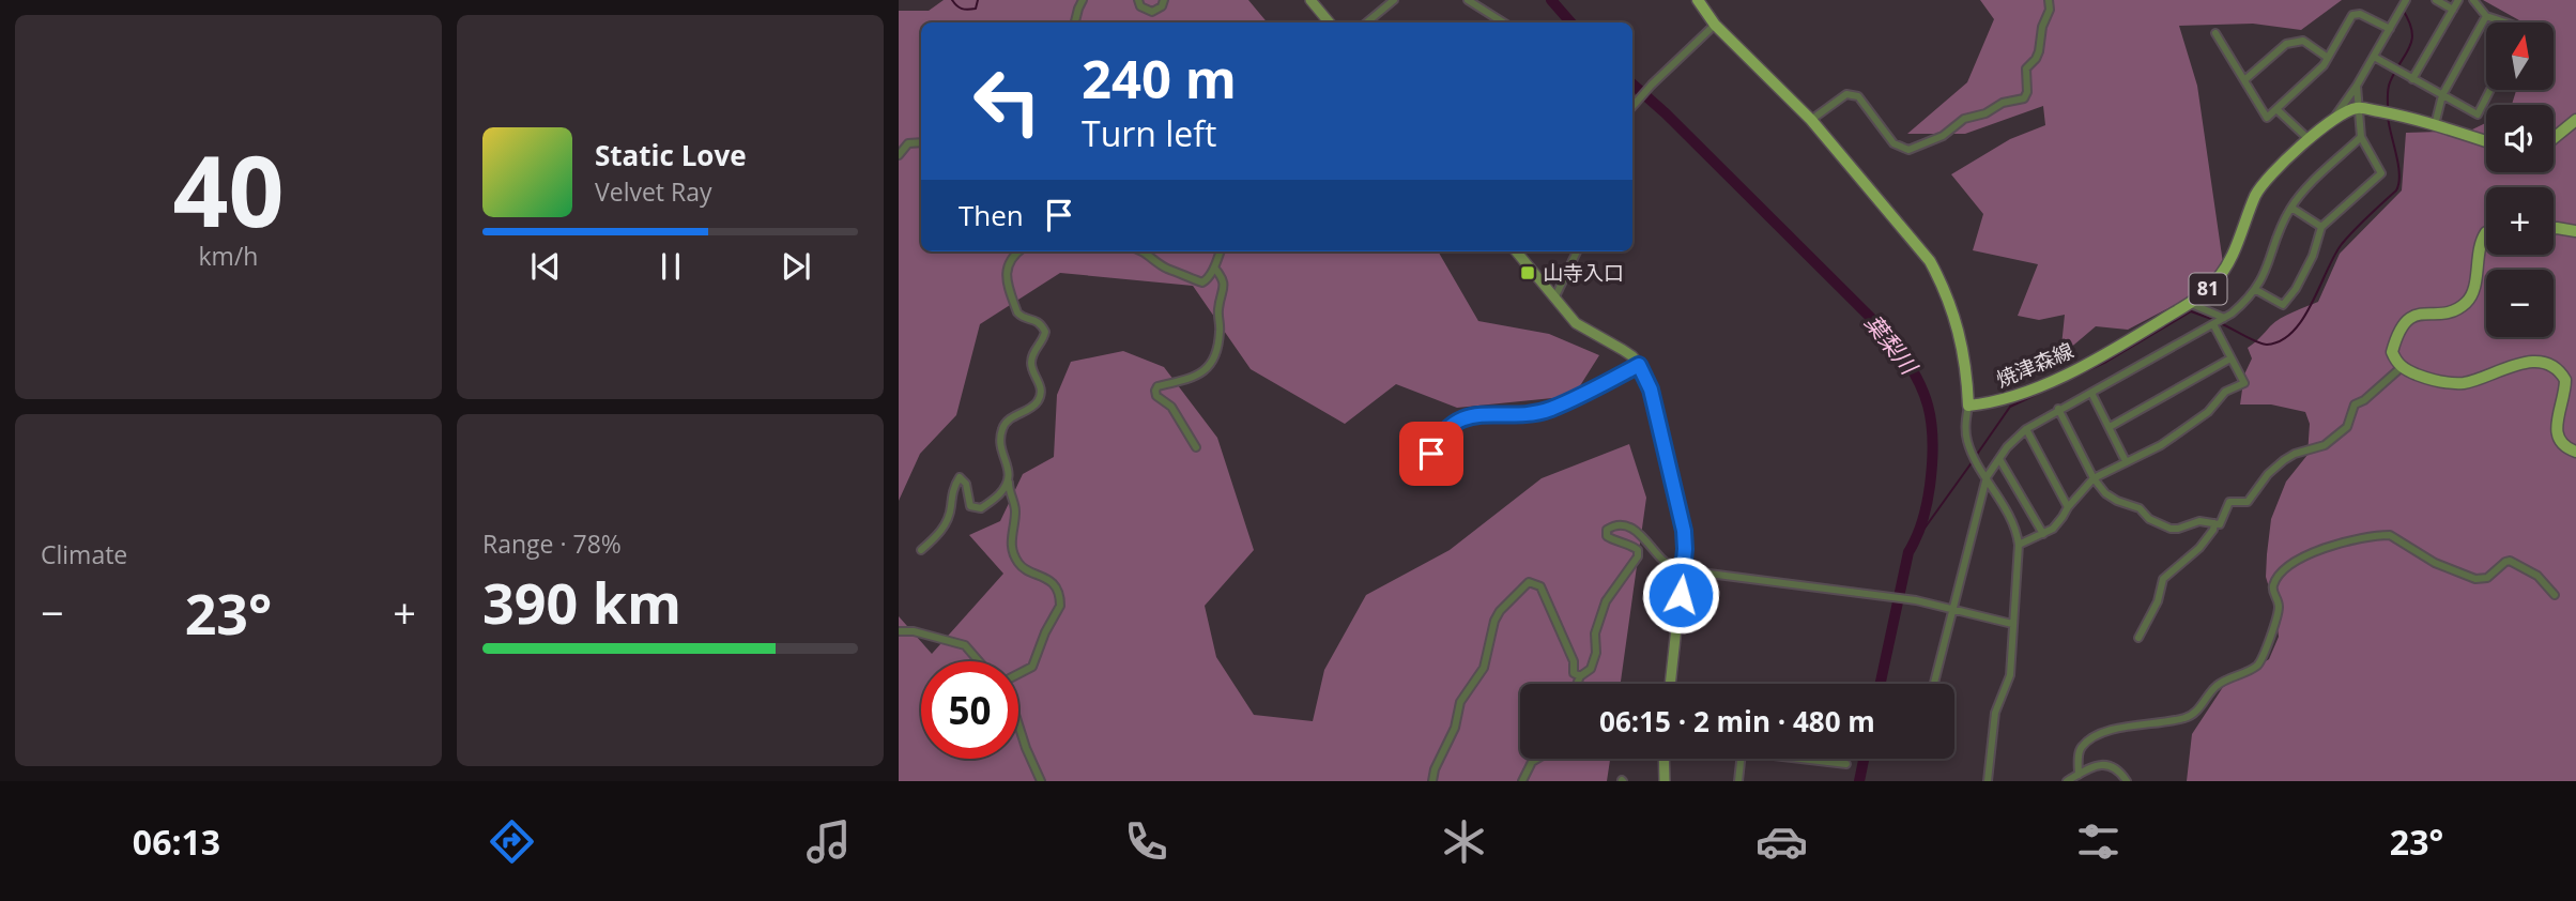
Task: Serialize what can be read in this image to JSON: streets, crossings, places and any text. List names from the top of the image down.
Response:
{
  "streets": {
    "main road": ["81", "焼津森線"]
  },
  "water": ["葉梨川"],
  "places": {
    "transit": ["山寺入口"]
  },
  "north": "top",
  "page": {
    "tile": [
      ["40", "km/h"],
      "Climate",
      ["Range · 78%", "390 km"]
    ],
    "map_buttons": ["+", "−"],
    "turn": ["240 m", "Turn left"],
    "song": ["Static Love", "Velvet Ray"],
    "then": "Then",
    "heat": ["−", "23°", "+"],
    "limit": "50",
    "trip": "06:15 · 2 min · 480 m",
    "tabs": ["06:13", "23°"]
  }
}
